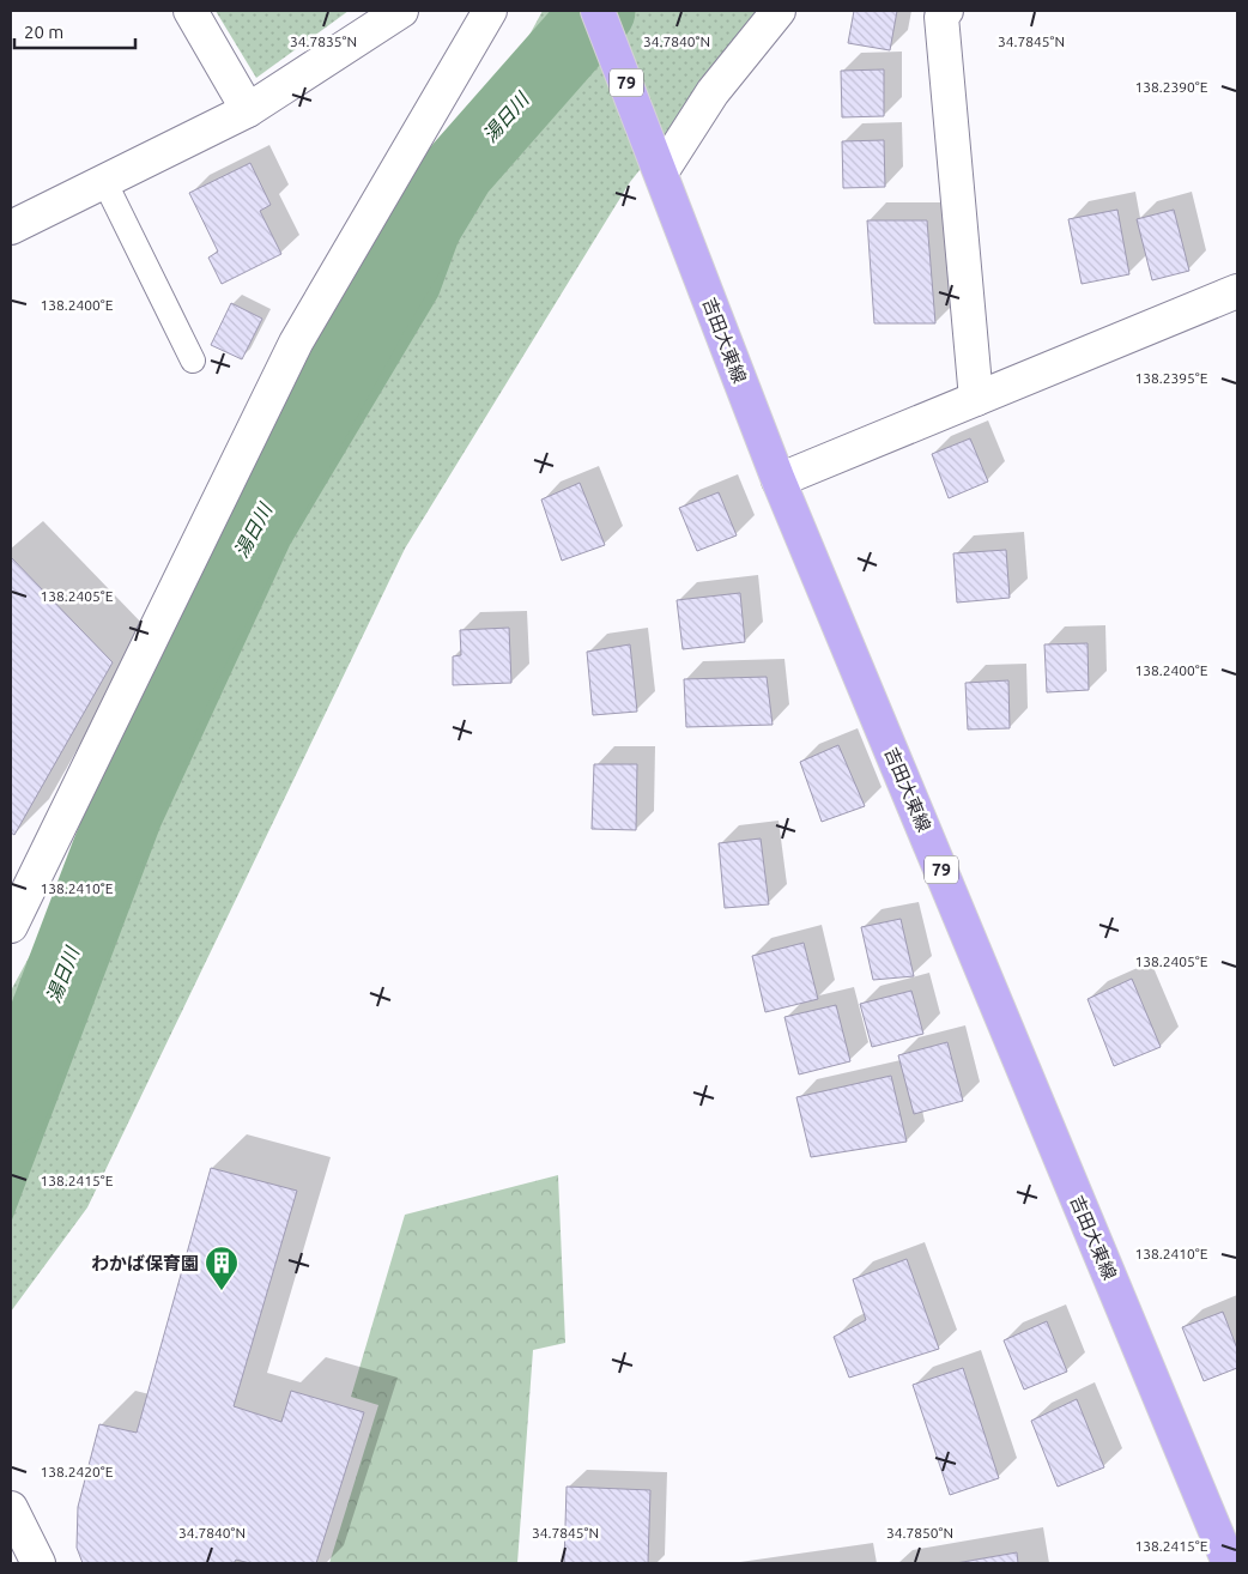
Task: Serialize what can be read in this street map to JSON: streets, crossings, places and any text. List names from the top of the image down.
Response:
{
  "streets": {
    "main road": ["79", "吉田大東線"]
  },
  "water": ["湯日川"],
  "places": {
    "building": ["わかば保育園"]
  },
  "scale_bar": "20 m",
  "coordinates": [
    "34.7835°N",
    "34.7840°N",
    "34.7845°N",
    "138.2390°E",
    "138.2400°E",
    "138.2395°E",
    "138.2405°E",
    "138.2410°E",
    "138.2415°E",
    "138.2420°E",
    "34.7850°N"
  ]
}
